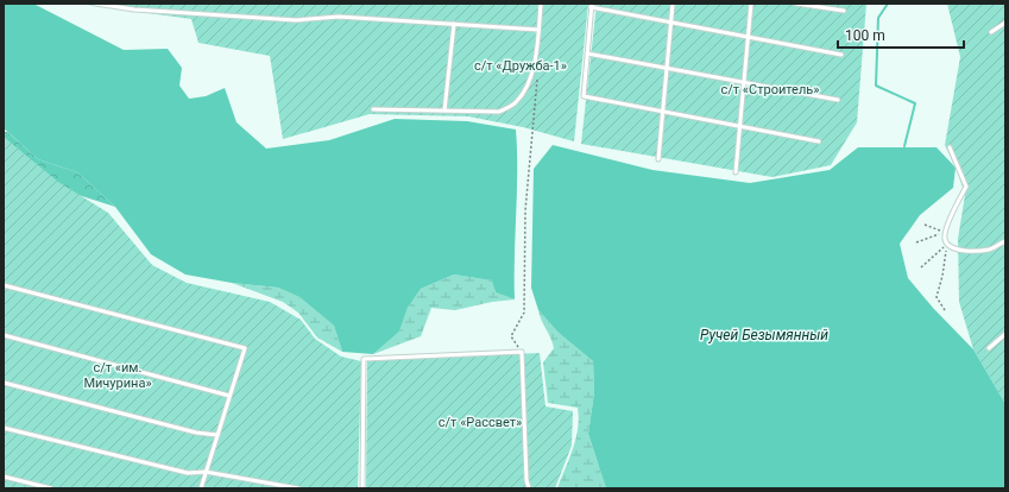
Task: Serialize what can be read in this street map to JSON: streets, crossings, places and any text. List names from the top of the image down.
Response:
{
  "water": ["Ручей Безымянный"],
  "parks": [
    "с/т «Дружба-1»",
    "с/т «Строитель»",
    "с/т «им. Мичурина»",
    "с/т «Рассвет»"
  ],
  "scale_bar": "100 m"
}
